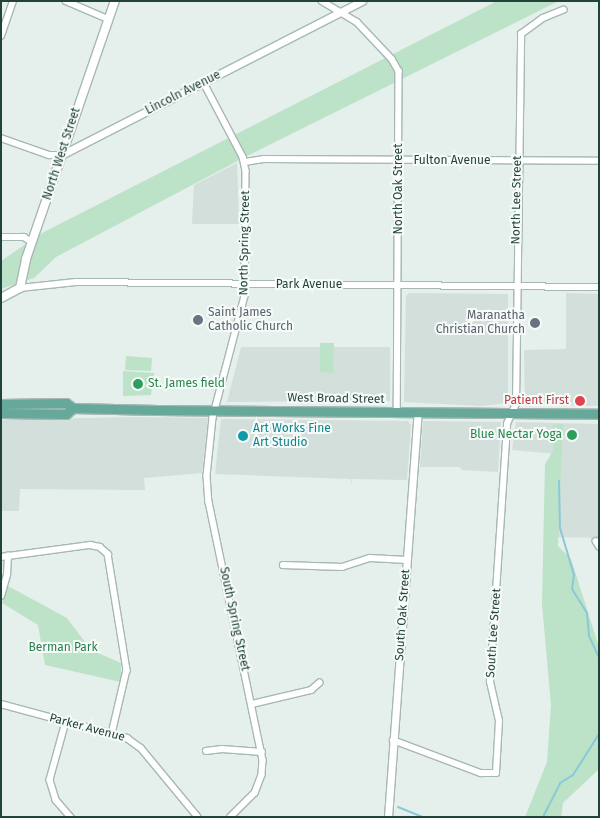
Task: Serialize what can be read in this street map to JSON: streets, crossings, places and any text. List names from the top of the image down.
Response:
{
  "streets": {
    "main road": ["North West Street", "West Broad Street"],
    "street": [
      "Lincoln Avenue",
      "Fulton Avenue",
      "North Oak Street",
      "North Lee Street",
      "North Spring Street",
      "Park Avenue",
      "South Oak Street",
      "South Spring Street",
      "South Lee Street",
      "Parker Avenue"
    ]
  },
  "crossings": [
    ["Lincoln Avenue", "North West Street"],
    ["Lincoln Avenue", "North Oak Street"],
    ["Lincoln Avenue", "North Spring Street"],
    ["North West Street", "Park Avenue"],
    ["Fulton Avenue", "North Oak Street"],
    ["Fulton Avenue", "North Lee Street"],
    ["Fulton Avenue", "North Spring Street"],
    ["North Oak Street", "Park Avenue"],
    ["North Oak Street", "West Broad Street"],
    ["North Lee Street", "Park Avenue"],
    ["North Lee Street", "West Broad Street"],
    ["North Lee Street", "South Lee Street"],
    ["North Spring Street", "Park Avenue"],
    ["North Spring Street", "West Broad Street"],
    ["North Spring Street", "South Spring Street"],
    ["West Broad Street", "South Oak Street"],
    ["West Broad Street", "South Spring Street"],
    ["West Broad Street", "South Lee Street"],
    ["South Oak Street", "South Lee Street"]
  ],
  "parks": ["Berman Park"],
  "places": [
    "Saint James Catholic Church",
    "Maranatha Christian Church",
    "St. James field",
    "Patient First",
    "Blue Nectar Yoga",
    "Art Works Fine Art Studio"
  ]
}
